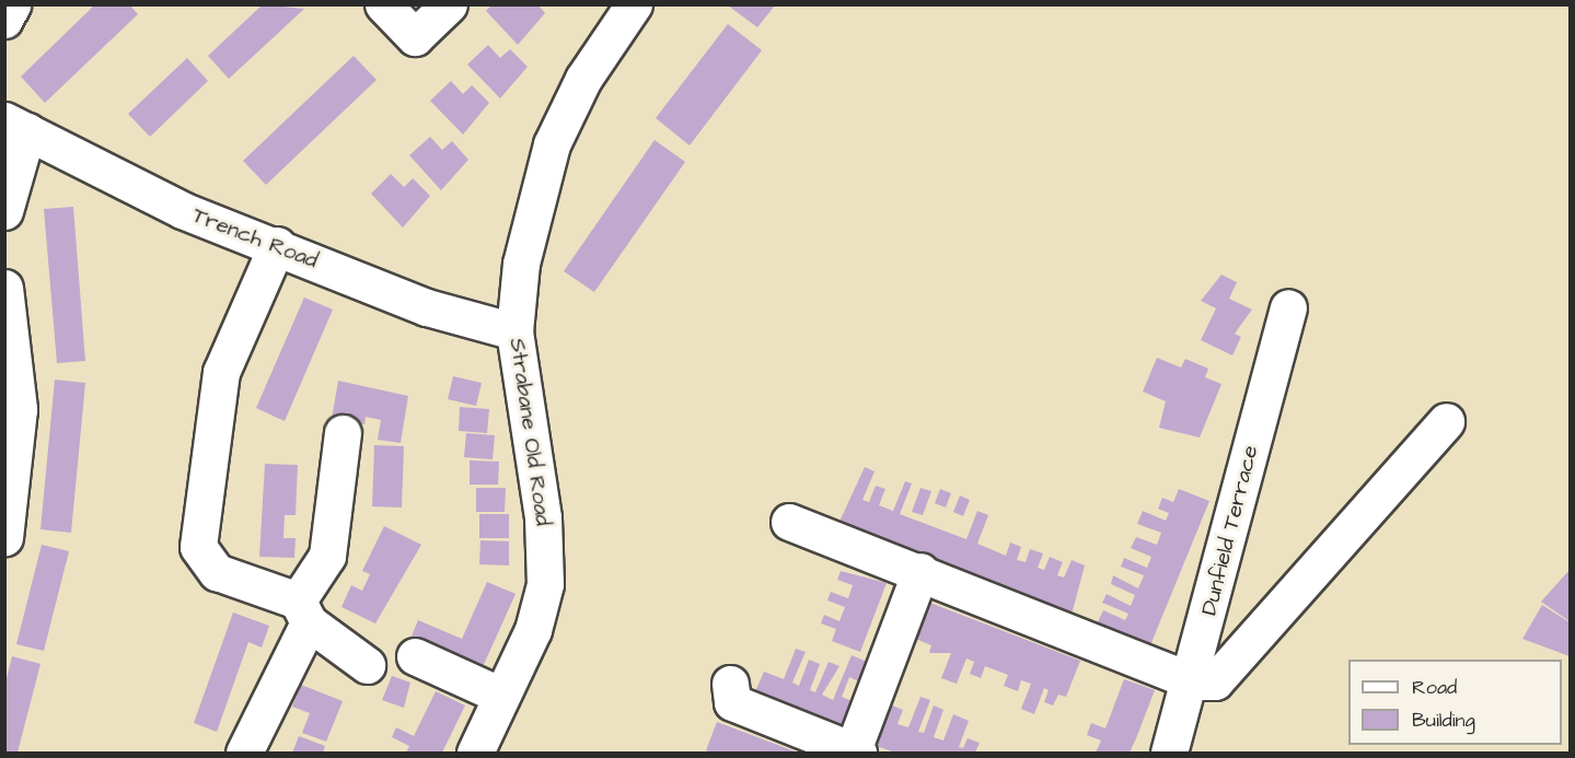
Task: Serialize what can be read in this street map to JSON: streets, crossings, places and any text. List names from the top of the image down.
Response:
{
  "streets": {
    "street": ["Trench Road", "Strabane Old Road", "Dunfield Terrace"]
  },
  "crossings": [
    ["Trench Road", "Strabane Old Road"]
  ],
  "legend": ["Road", "Building"]
}
